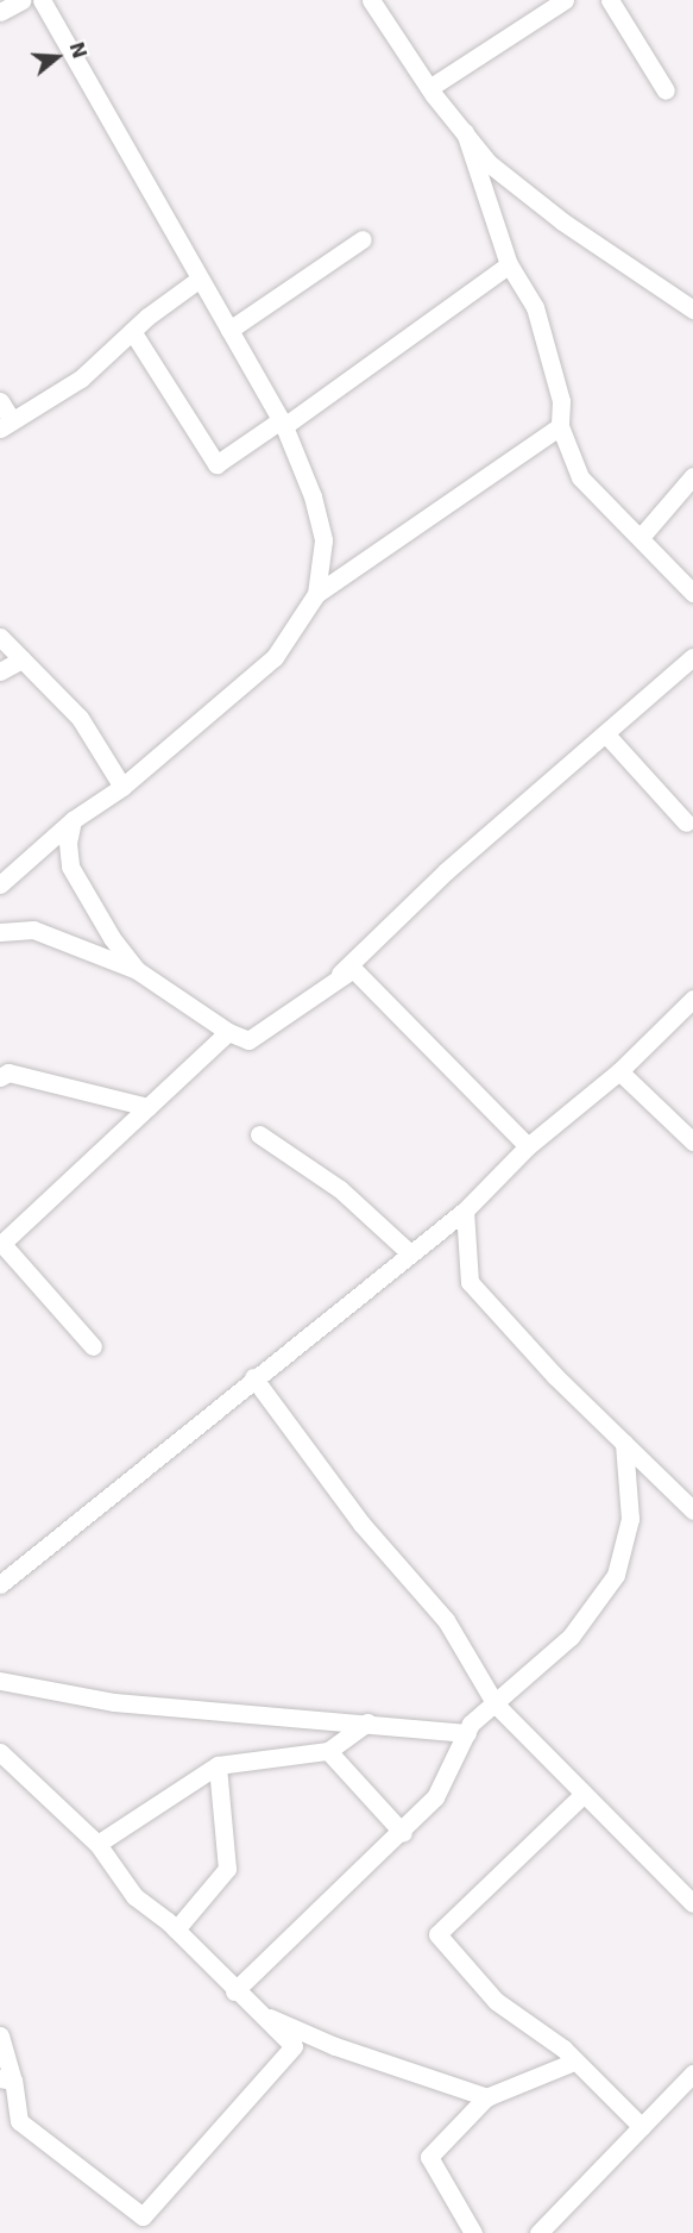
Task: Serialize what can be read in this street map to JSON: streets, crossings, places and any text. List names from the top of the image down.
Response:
{
  "north": "right"
}
